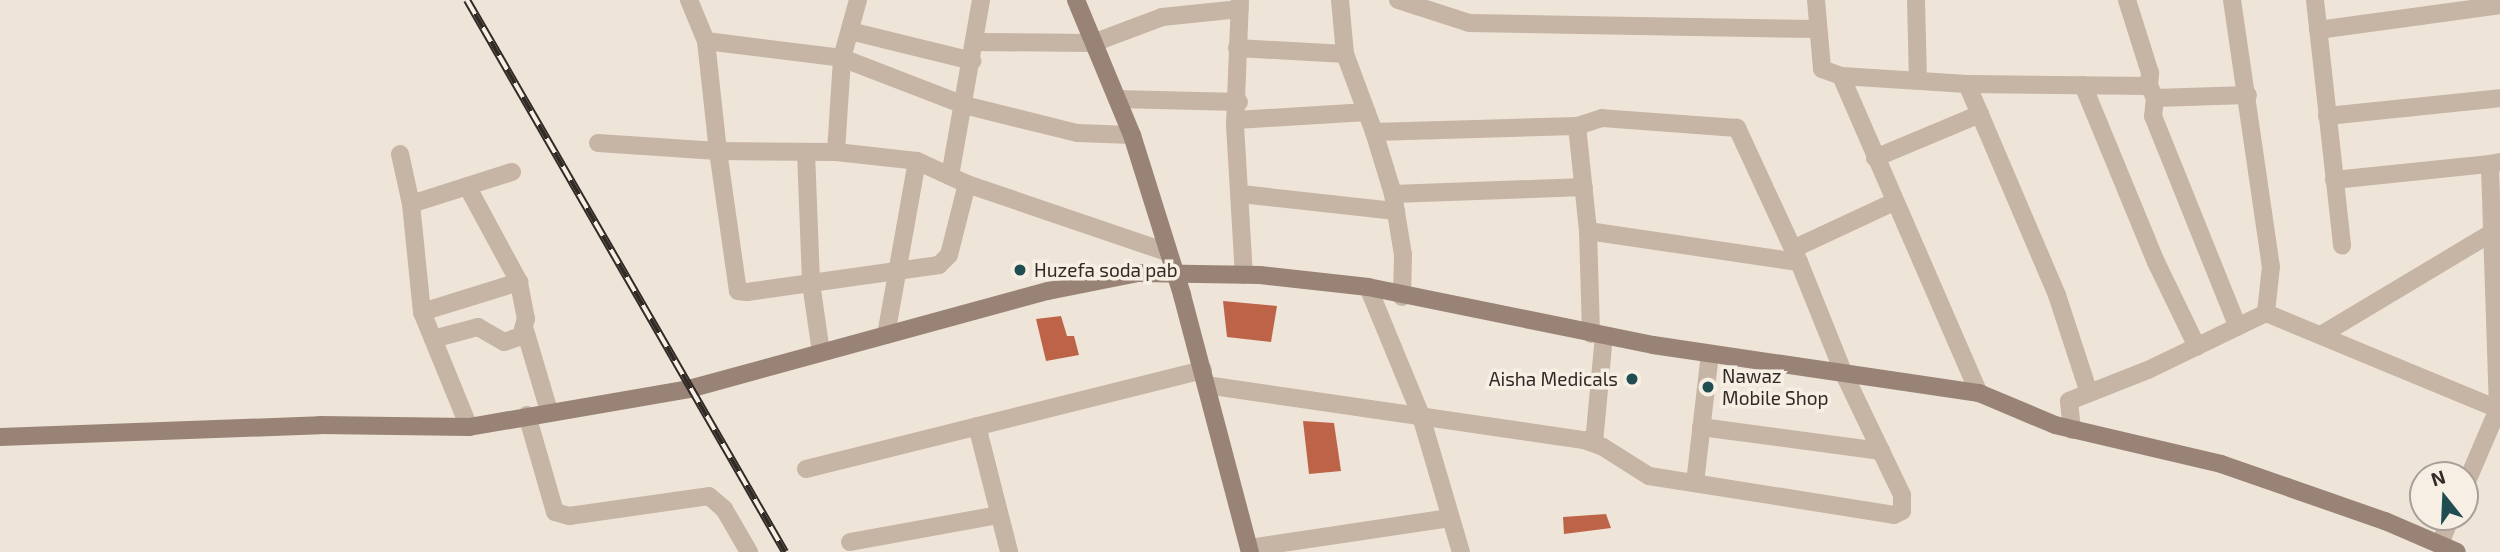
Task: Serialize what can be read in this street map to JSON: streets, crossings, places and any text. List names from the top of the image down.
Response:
{
  "places": ["Huzefa soda pab", "Aisha Medicals", "Nawaz Mobile Shop"],
  "north": "top"
}
